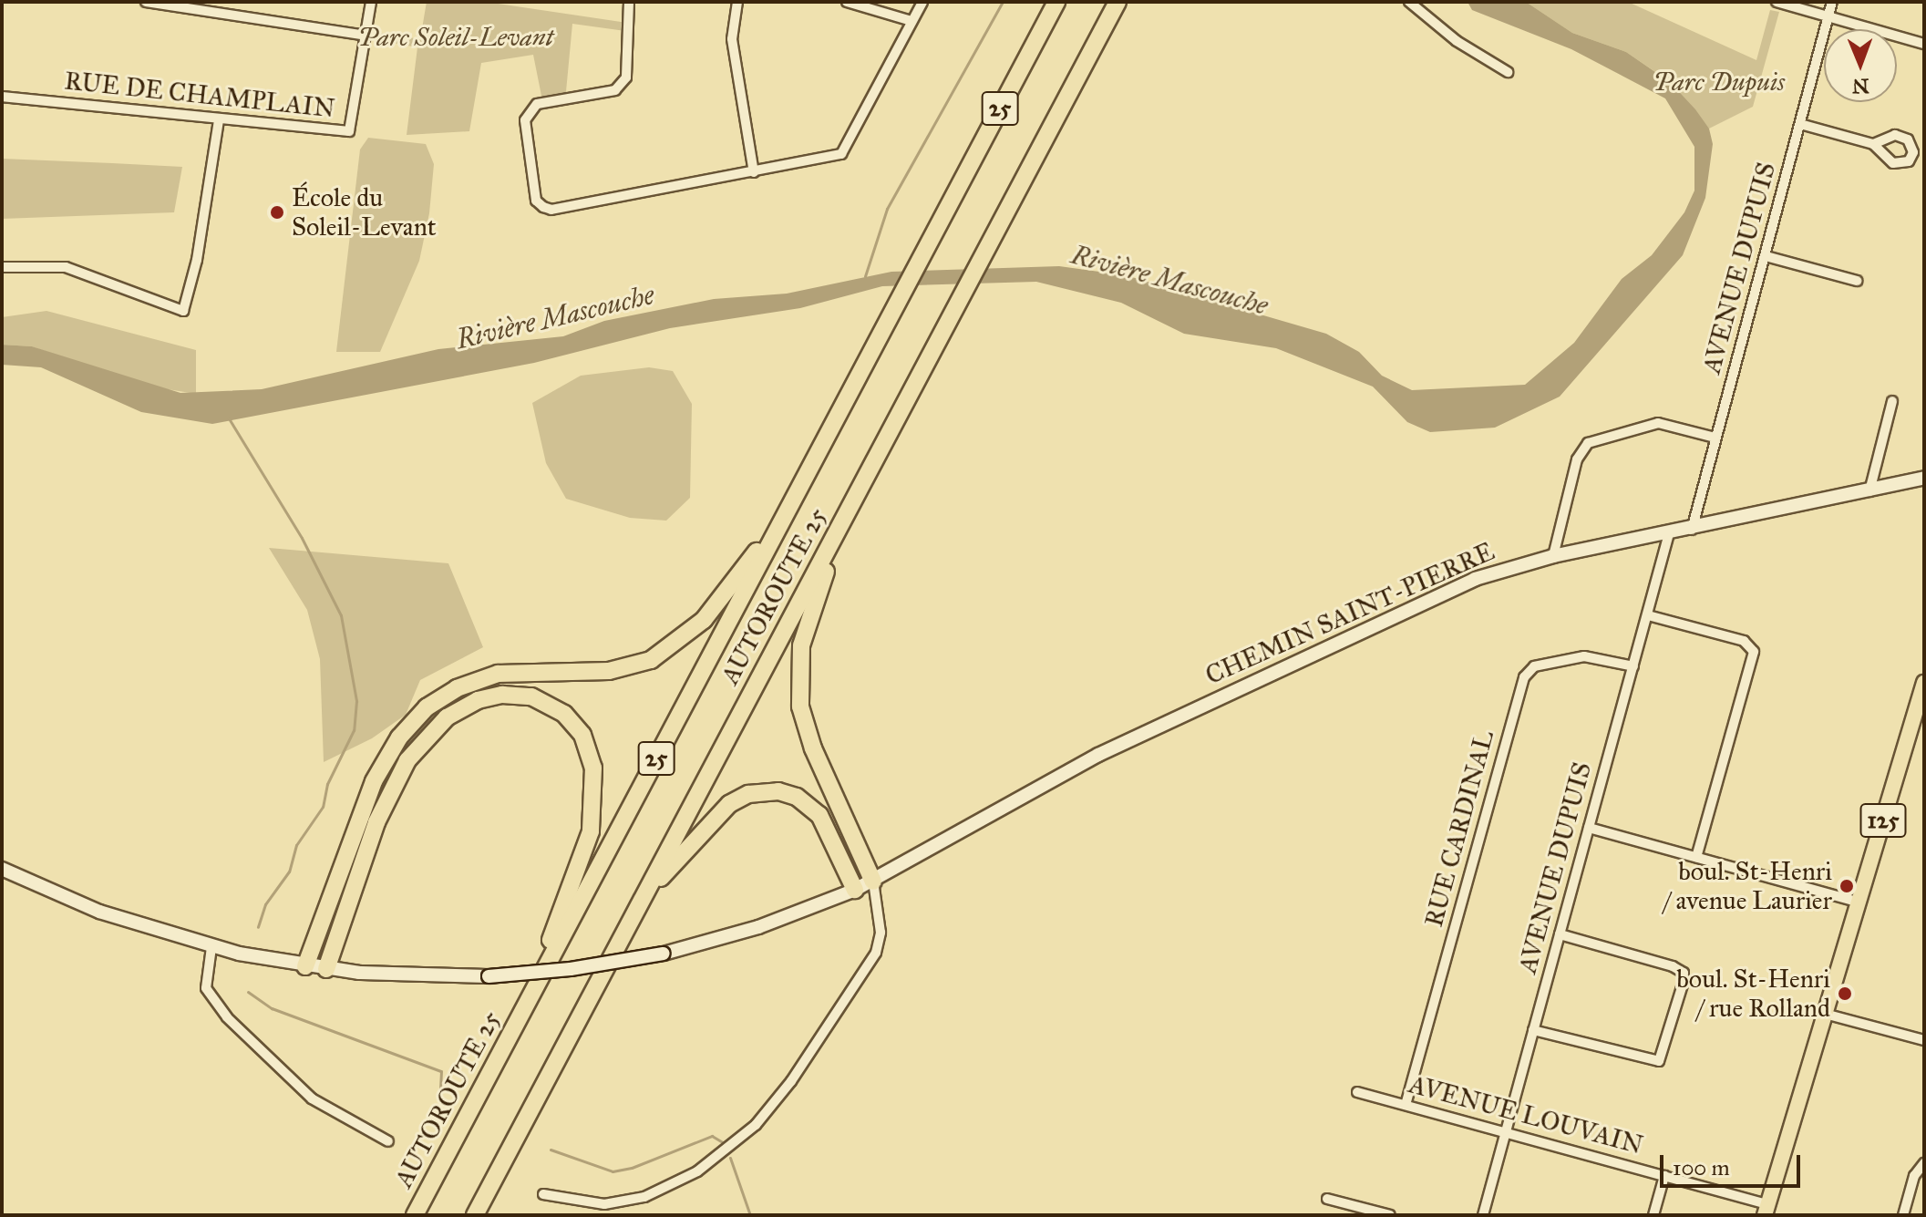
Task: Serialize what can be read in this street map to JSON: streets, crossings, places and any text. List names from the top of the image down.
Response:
{
  "streets": {
    "highway": ["25", "AUTOROUTE 25"],
    "main road": ["125"],
    "street": [
      "RUE DE CHAMPLAIN",
      "AVENUE DUPUIS",
      "CHEMIN SAINT-PIERRE",
      "RUE CARDINAL",
      "AVENUE LOUVAIN"
    ]
  },
  "crossings": [
    ["AVENUE DUPUIS", "CHEMIN SAINT-PIERRE"],
    ["AVENUE DUPUIS", "RUE CARDINAL"],
    ["AVENUE DUPUIS", "AVENUE LOUVAIN"],
    ["125", "AVENUE LOUVAIN"],
    ["RUE CARDINAL", "AVENUE LOUVAIN"]
  ],
  "water": ["Rivière Mascouche"],
  "parks": ["Parc Soleil-Levant", "Parc Dupuis"],
  "places": ["École du Soleil-Levant", "boul. St-Henri / avenue Laurier", "boul. St-Henri / rue Rolland"],
  "scale_bar": "100 m",
  "north": "bottom"
}
